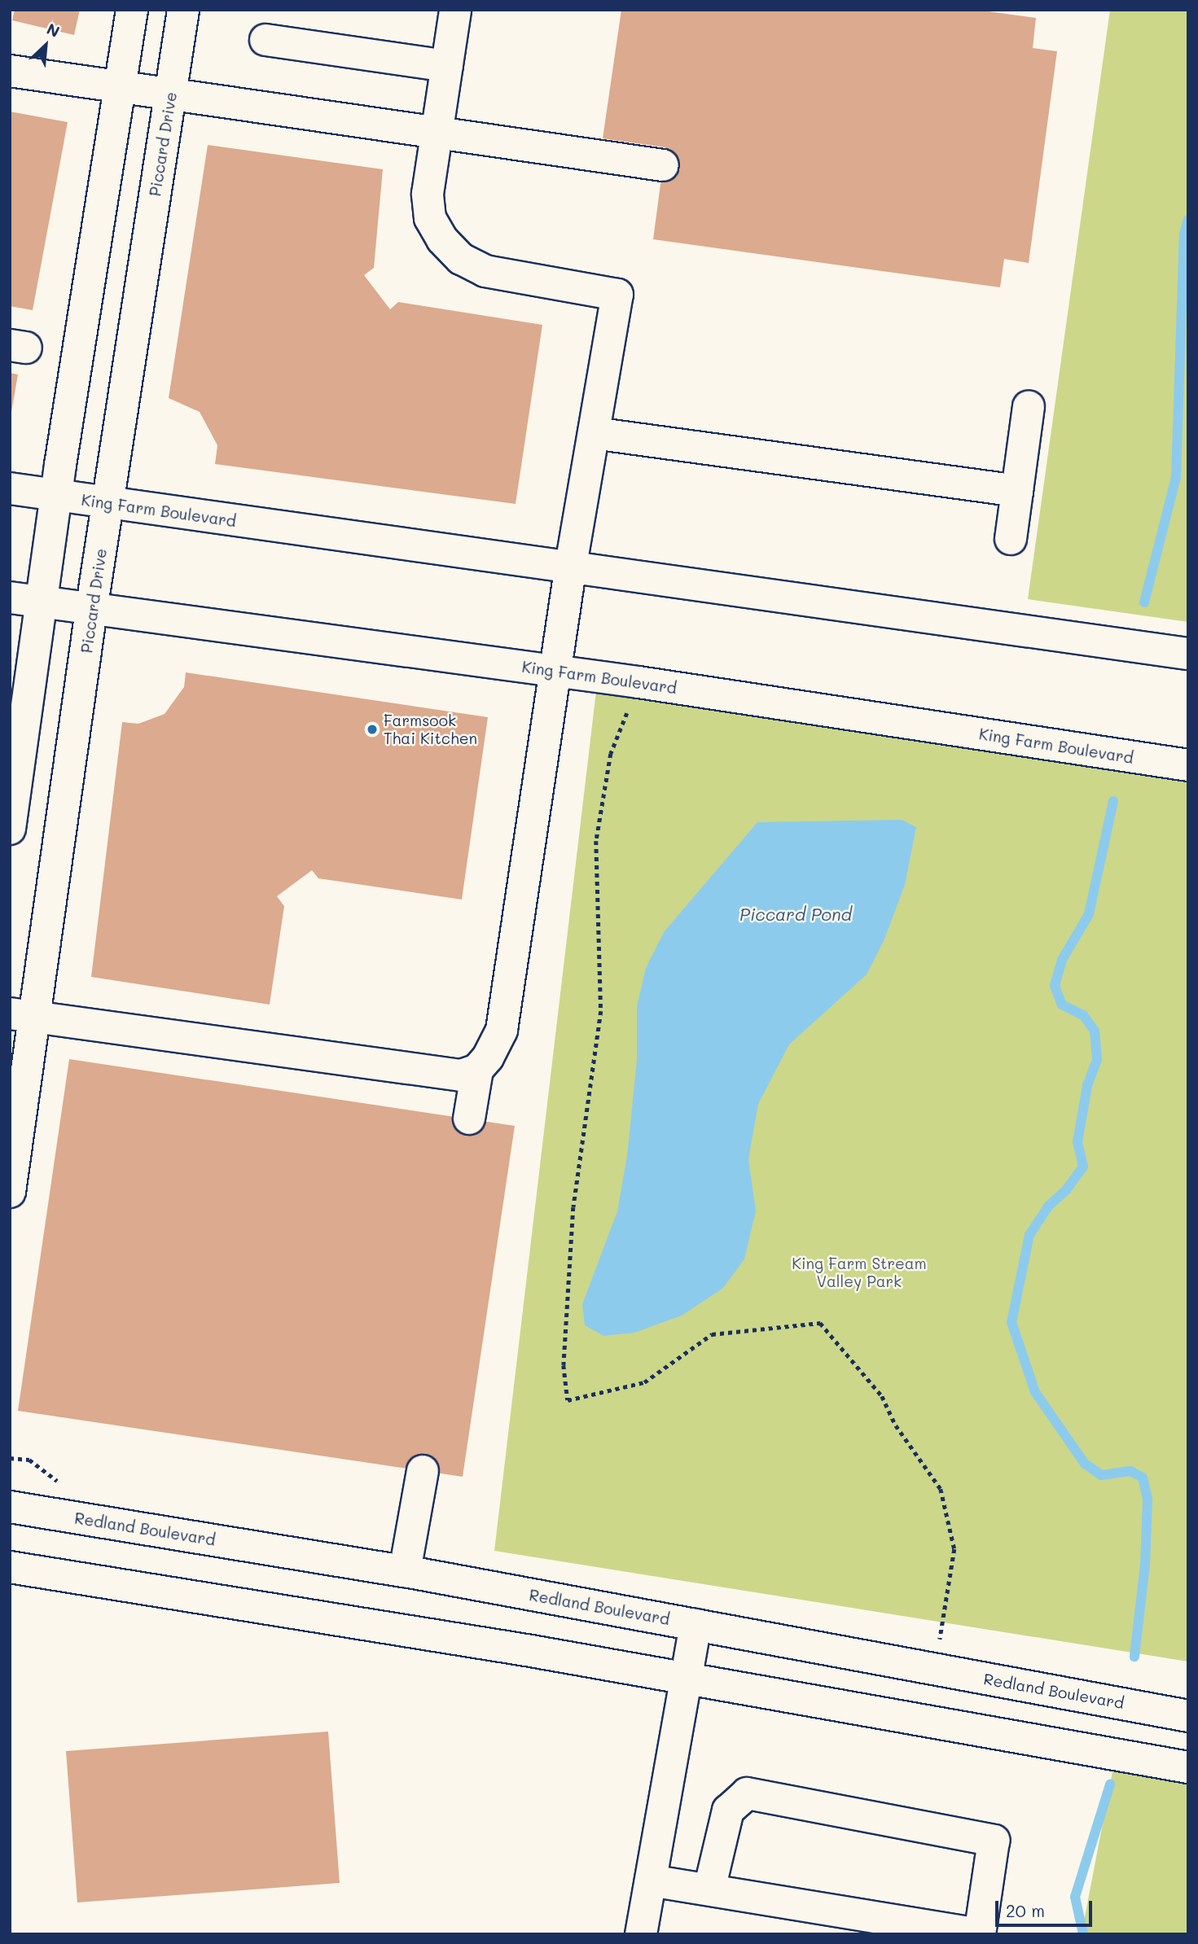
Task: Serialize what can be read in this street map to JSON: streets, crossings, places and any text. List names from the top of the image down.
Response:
{
  "streets": {
    "street": ["Piccard Drive", "King Farm Boulevard", "Redland Boulevard"]
  },
  "crossings": [
    ["Piccard Drive", "King Farm Boulevard"]
  ],
  "water": ["Piccard Pond"],
  "parks": ["King Farm Stream Valley Park"],
  "places": ["Farmsook Thai Kitchen"],
  "scale_bar": "20 m",
  "north": "top right"
}
